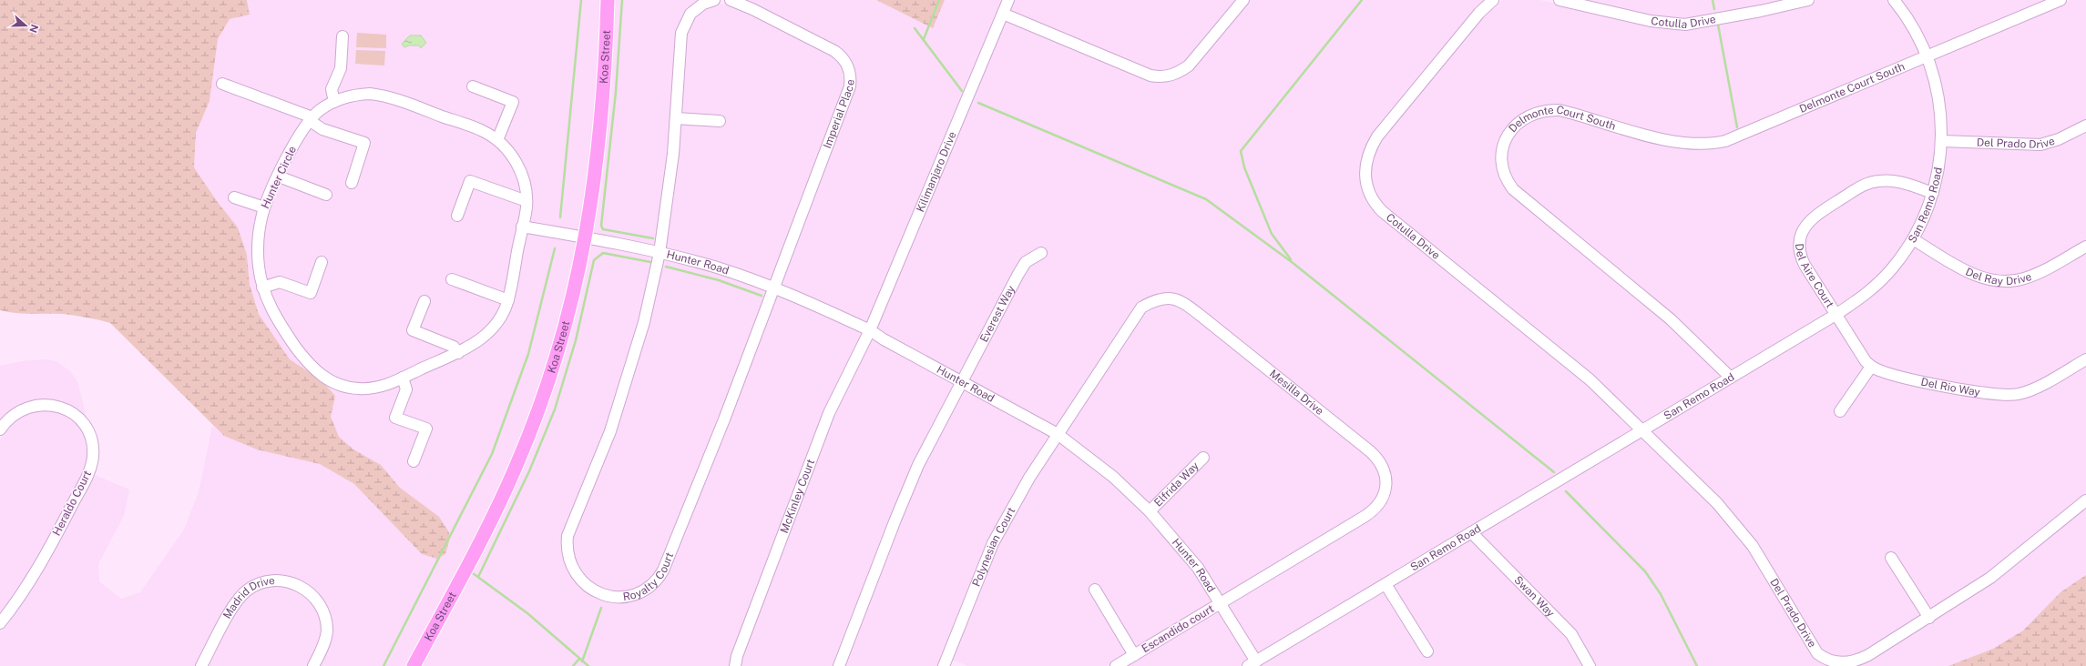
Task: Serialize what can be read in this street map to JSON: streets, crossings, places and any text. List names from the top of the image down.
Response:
{
  "streets": {
    "main road": ["Koa Street"],
    "street": [
      "Cotulla Drive",
      "Delmonte Court South",
      "Imperial Place",
      "Del Prado Drive",
      "Kilimanjaro Drive",
      "Hunter Circle",
      "San Remo Road",
      "Hunter Road",
      "Del Ray Drive",
      "Del Aire Court",
      "Everest Way",
      "Del Rio Way",
      "Mesilla Drive",
      "Elfrida Way",
      "McKinley Court",
      "Heraldo Court",
      "Polynesian Court",
      "Royalty Court",
      "Swan Way",
      "Madrid Drive",
      "Escandido court"
    ]
  },
  "crossings": [
    ["Cotulla Drive", "Del Prado Drive"],
    ["Cotulla Drive", "San Remo Road"],
    ["Koa Street", "Hunter Road"],
    ["Delmonte Court South", "San Remo Road"],
    ["Imperial Place", "Hunter Road"],
    ["Imperial Place", "Royalty Court"],
    ["Del Prado Drive", "San Remo Road"],
    ["Kilimanjaro Drive", "Hunter Road"],
    ["Kilimanjaro Drive", "McKinley Court"],
    ["San Remo Road", "Hunter Road"],
    ["San Remo Road", "Del Ray Drive"],
    ["San Remo Road", "Del Aire Court"],
    ["San Remo Road", "Del Rio Way"],
    ["San Remo Road", "Swan Way"],
    ["Hunter Road", "Everest Way"],
    ["Hunter Road", "Mesilla Drive"],
    ["Hunter Road", "Elfrida Way"],
    ["Hunter Road", "McKinley Court"],
    ["Hunter Road", "Polynesian Court"],
    ["Hunter Road", "Royalty Court"],
    ["Hunter Road", "Escandido court"],
    ["Del Aire Court", "Del Rio Way"],
    ["Mesilla Drive", "Polynesian Court"],
    ["Mesilla Drive", "Escandido court"]
  ],
  "north": "right"
}
